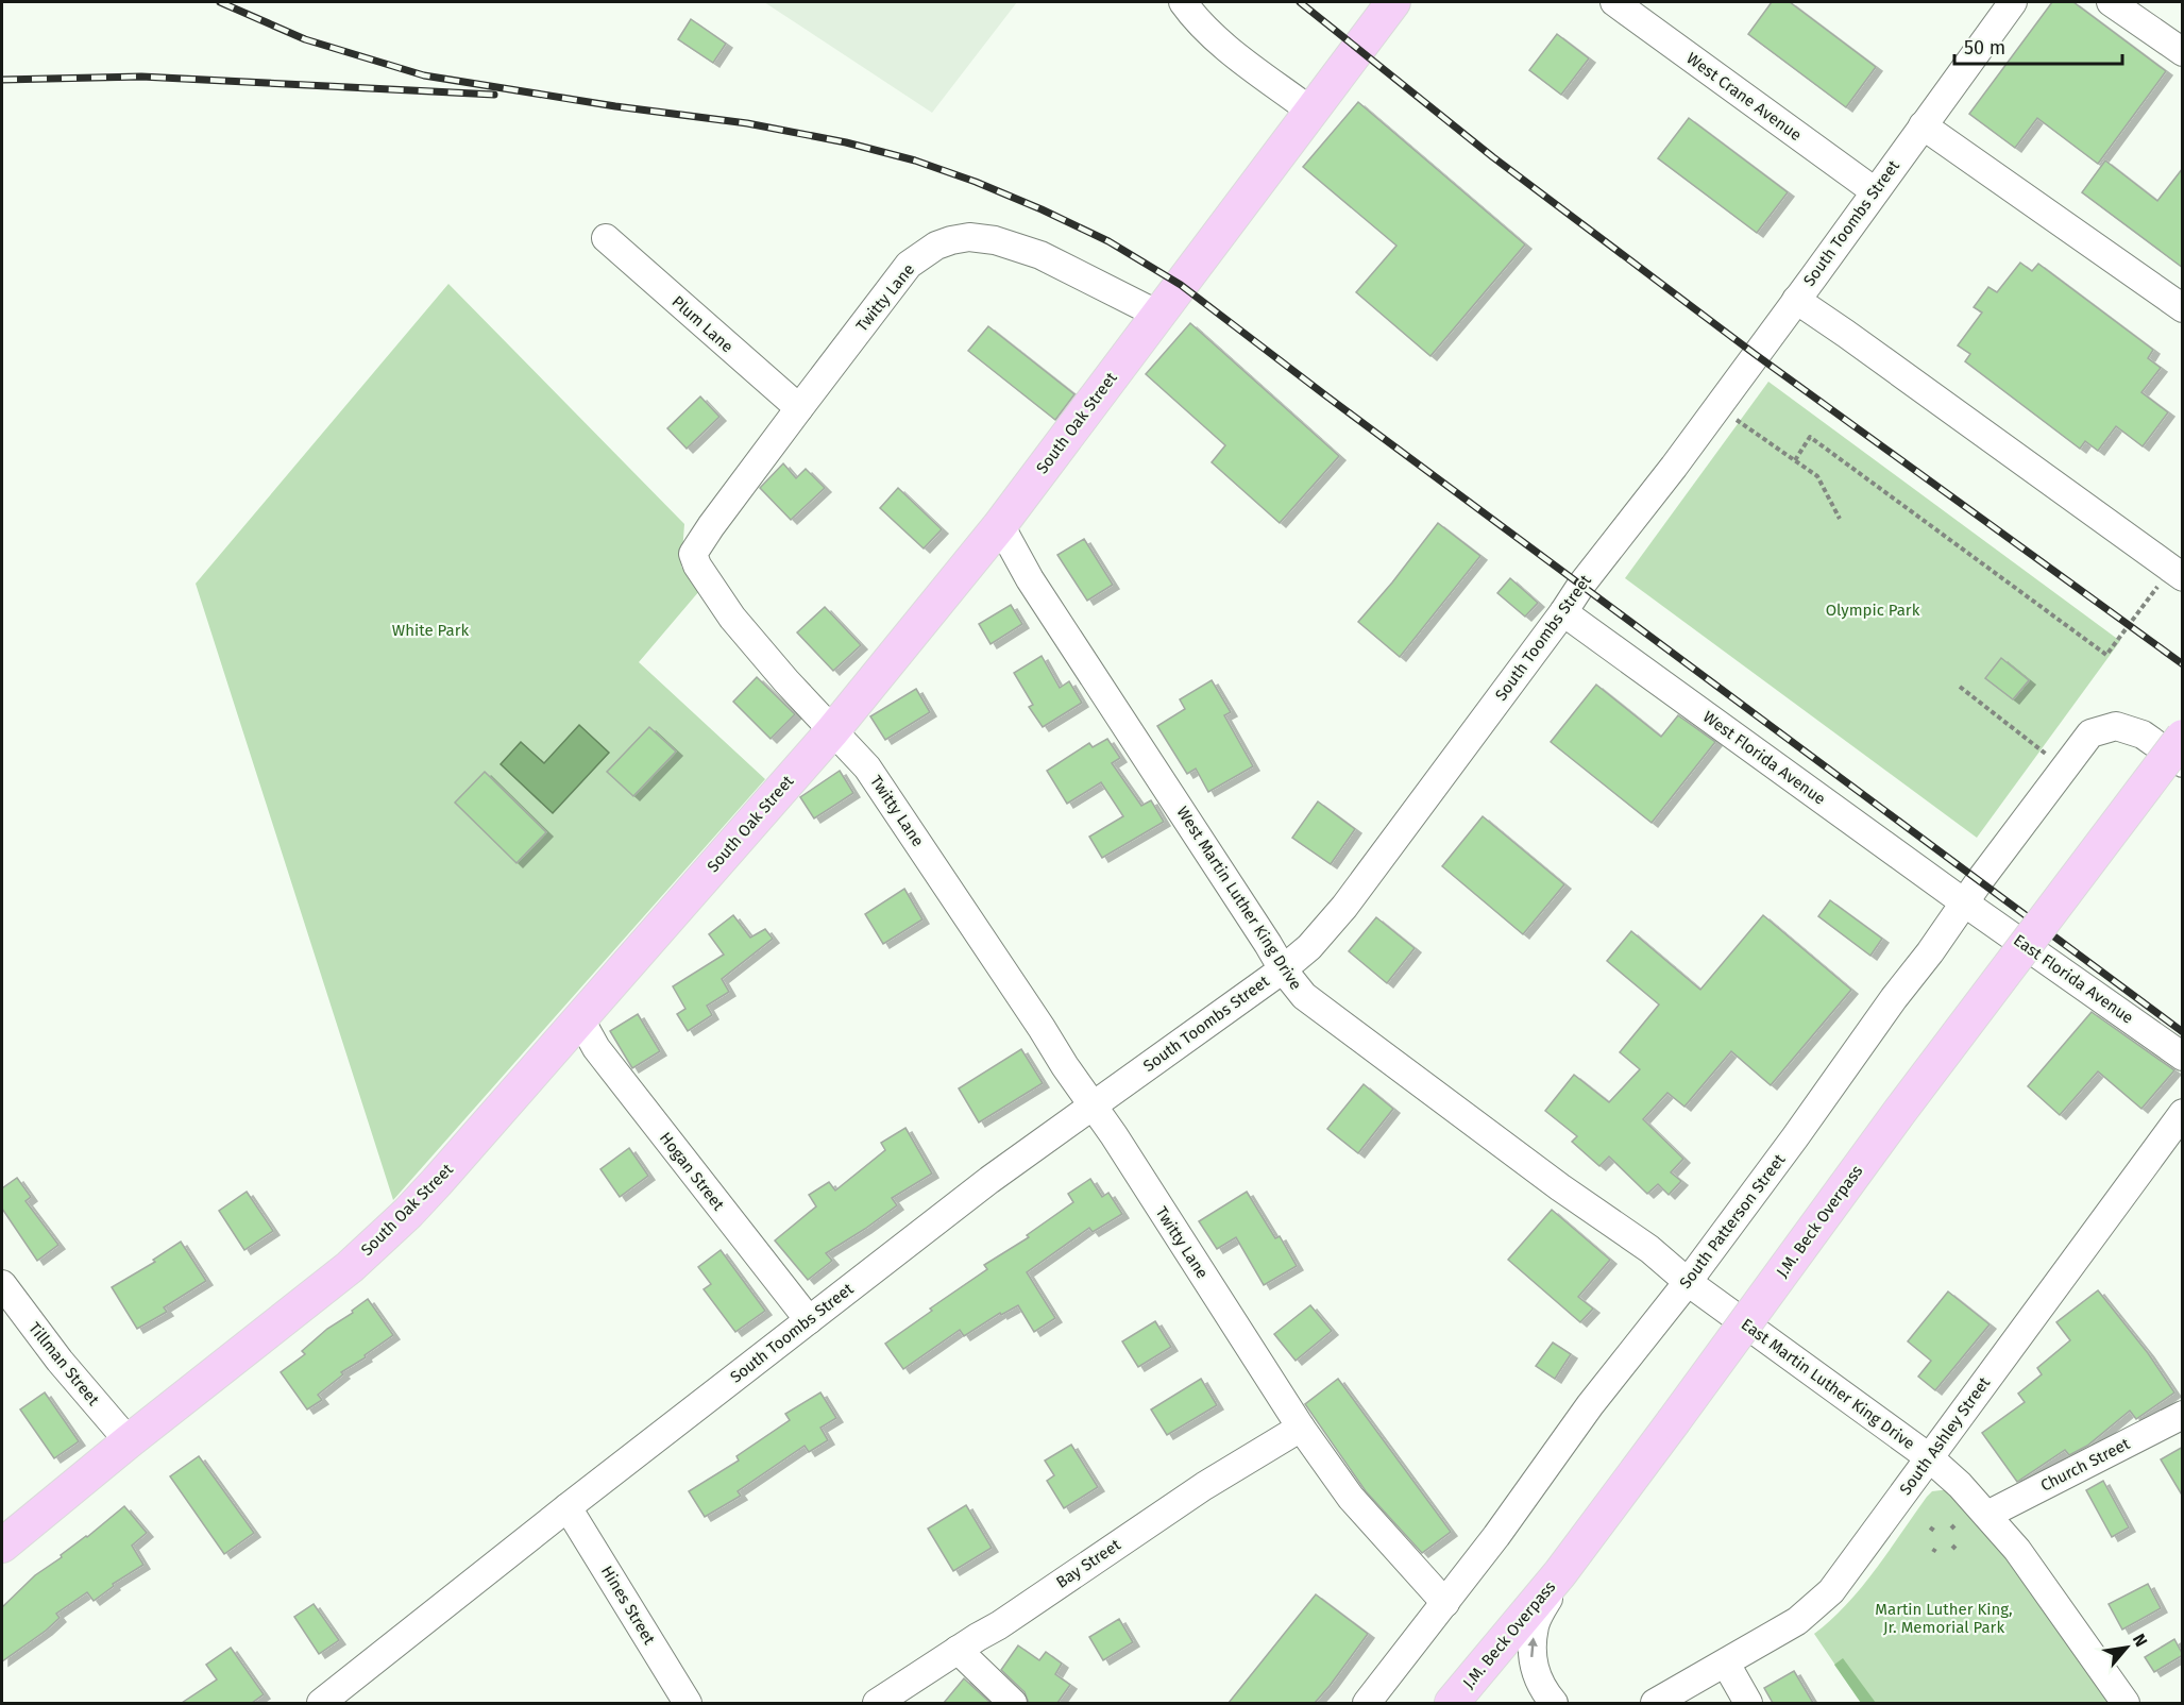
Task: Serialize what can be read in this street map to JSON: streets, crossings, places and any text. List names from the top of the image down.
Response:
{
  "streets": {
    "main road": ["South Oak Street", "J.M. Beck Overpass"],
    "street": [
      "West Crane Avenue",
      "South Toombs Street",
      "Twitty Lane",
      "Plum Lane",
      "West Florida Avenue",
      "West Martin Luther King Drive",
      "East Florida Avenue",
      "Hogan Street",
      "South Patterson Street",
      "Tillman Street",
      "East Martin Luther King Drive",
      "South Ashley Street",
      "Church Street",
      "Bay Street",
      "Hines Street"
    ]
  },
  "crossings": [
    ["West Crane Avenue", "South Toombs Street"],
    ["South Toombs Street", "Twitty Lane"],
    ["South Toombs Street", "West Florida Avenue"],
    ["South Toombs Street", "West Martin Luther King Drive"],
    ["South Toombs Street", "Hogan Street"],
    ["South Toombs Street", "Hines Street"],
    ["Twitty Lane", "Plum Lane"],
    ["Twitty Lane", "South Oak Street"],
    ["Twitty Lane", "South Patterson Street"],
    ["Twitty Lane", "Bay Street"],
    ["South Oak Street", "West Martin Luther King Drive"],
    ["South Oak Street", "Hogan Street"],
    ["South Oak Street", "Tillman Street"],
    ["West Florida Avenue", "East Florida Avenue"],
    ["West Florida Avenue", "South Patterson Street"],
    ["West Martin Luther King Drive", "South Patterson Street"],
    ["West Martin Luther King Drive", "East Martin Luther King Drive"],
    ["East Florida Avenue", "South Patterson Street"],
    ["South Patterson Street", "East Martin Luther King Drive"],
    ["East Martin Luther King Drive", "South Ashley Street"],
    ["East Martin Luther King Drive", "Church Street"]
  ],
  "parks": ["Olympic Park", "White Park", "Martin Luther King, Jr. Memorial Park"],
  "scale_bar": "50 m",
  "north": "top right"
}
